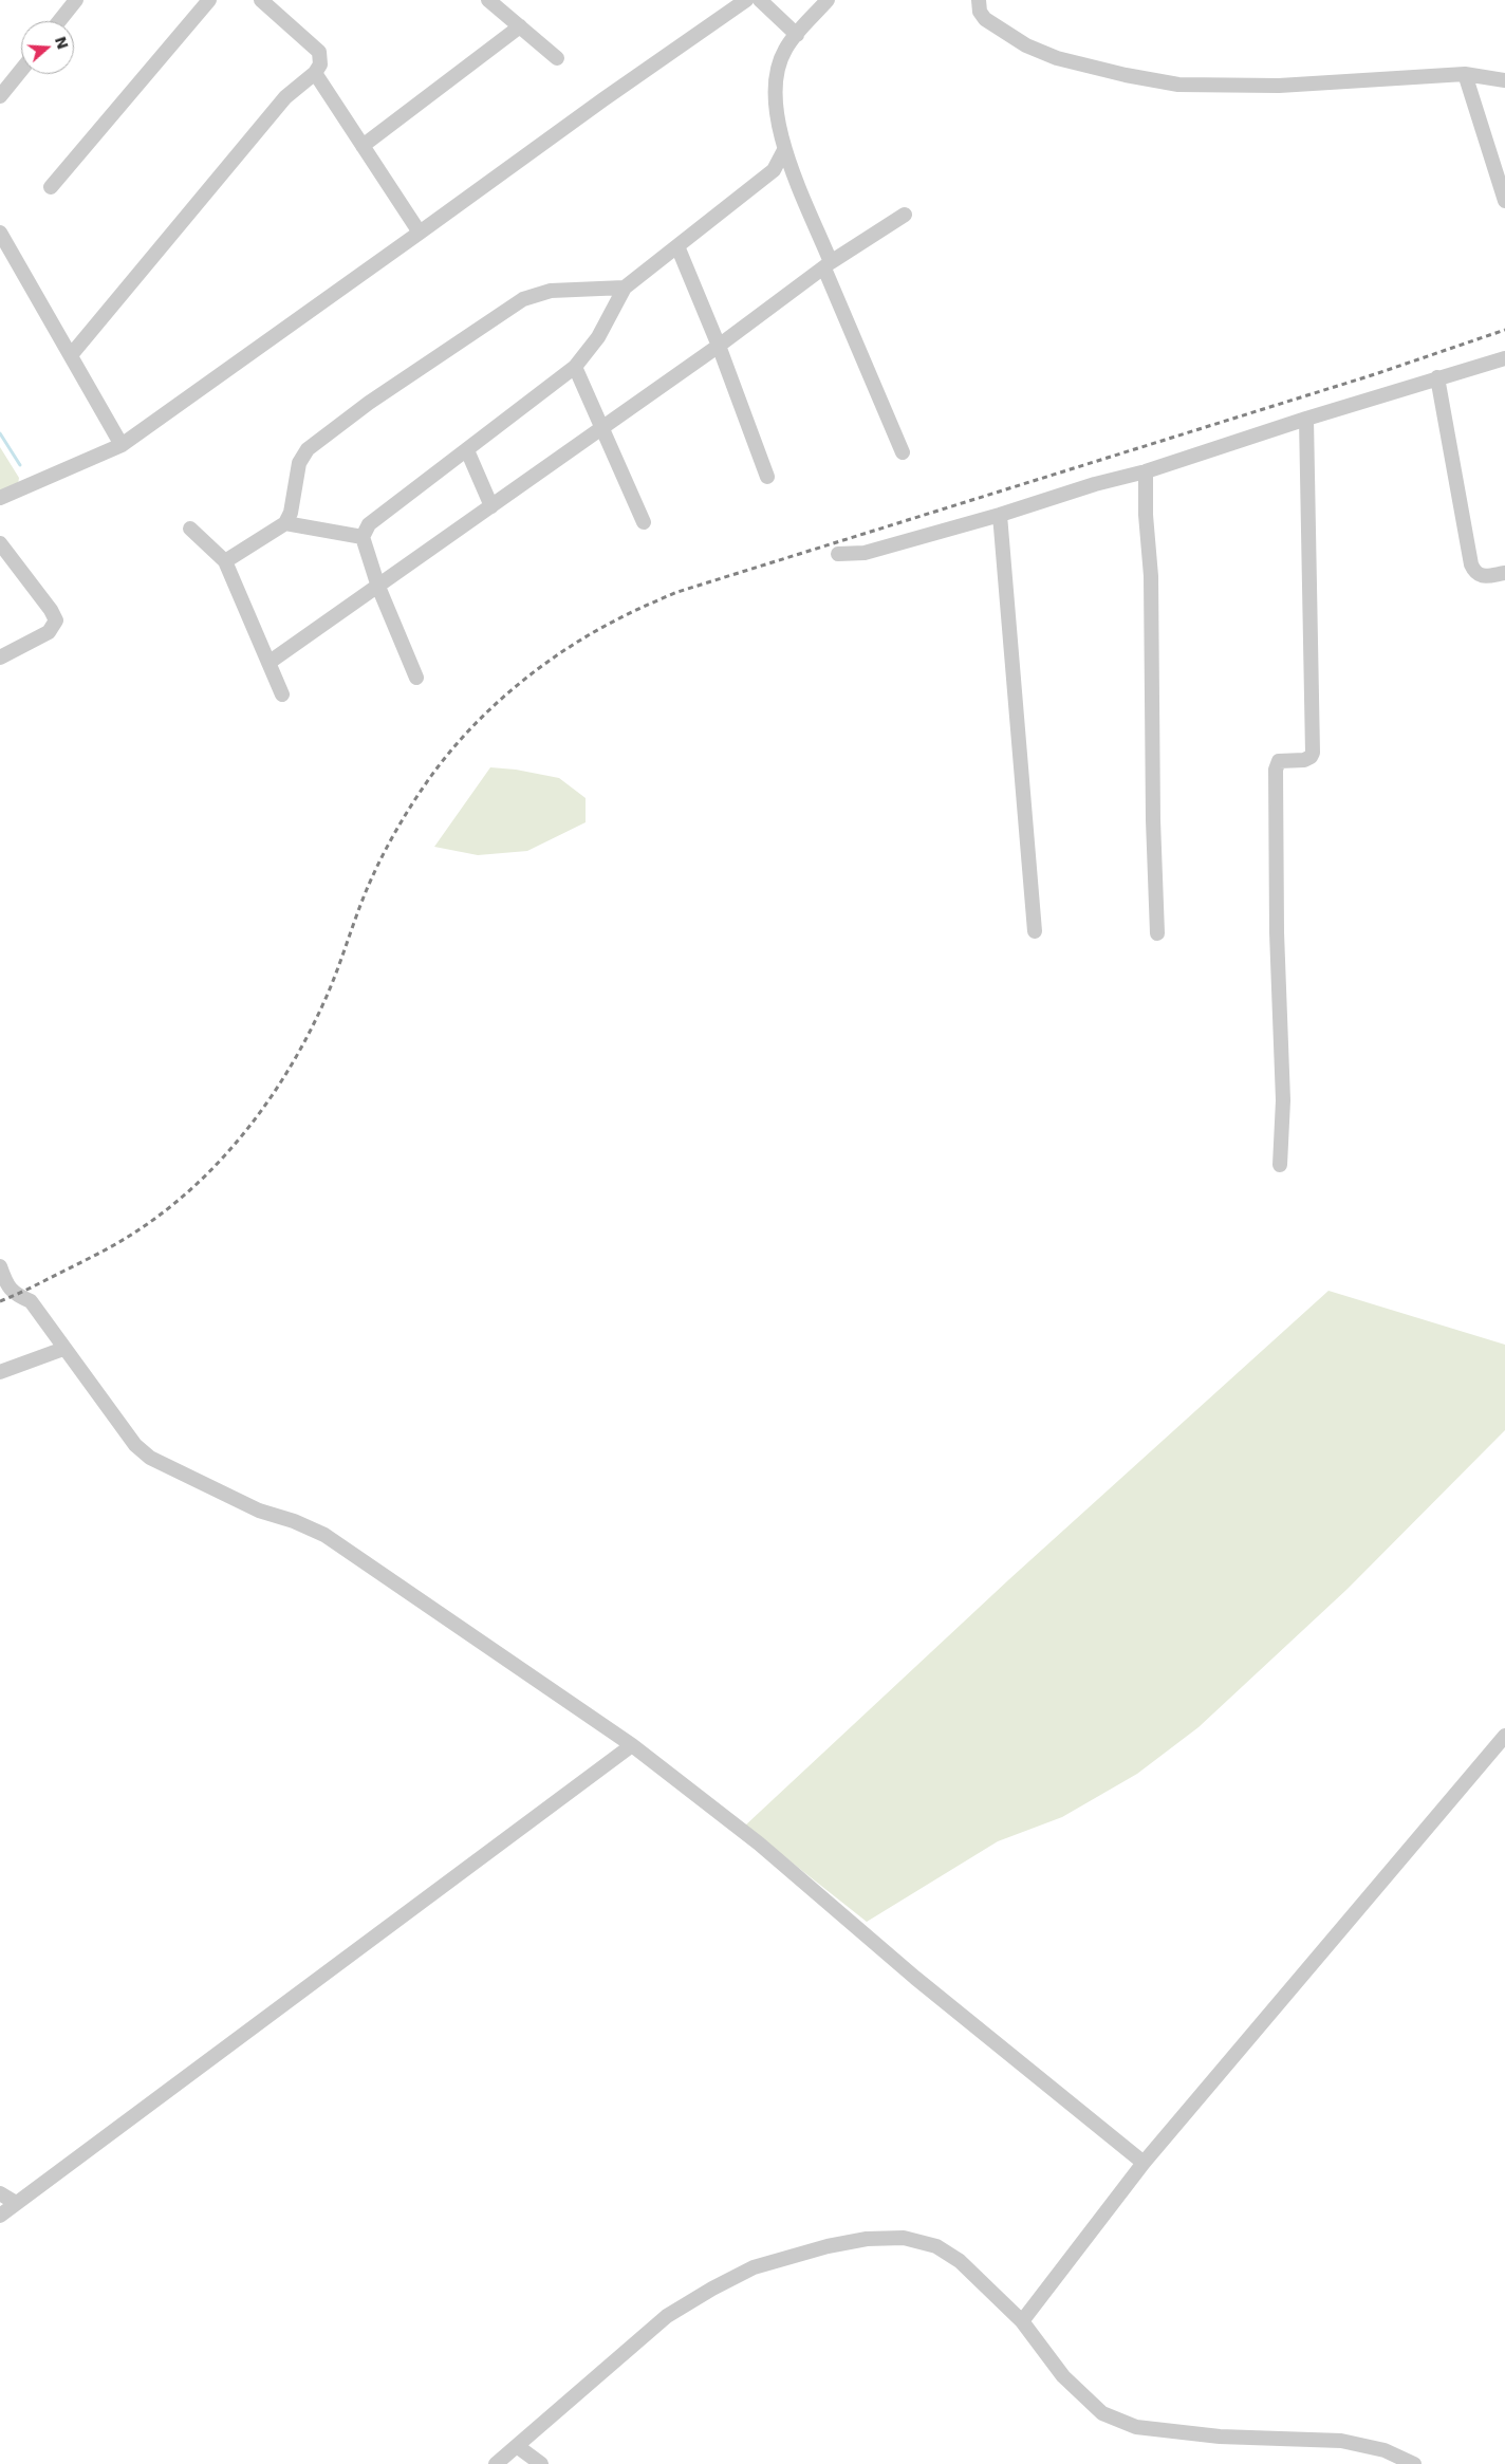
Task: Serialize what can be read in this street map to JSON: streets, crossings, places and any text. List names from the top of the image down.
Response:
{
  "north": "right"
}
